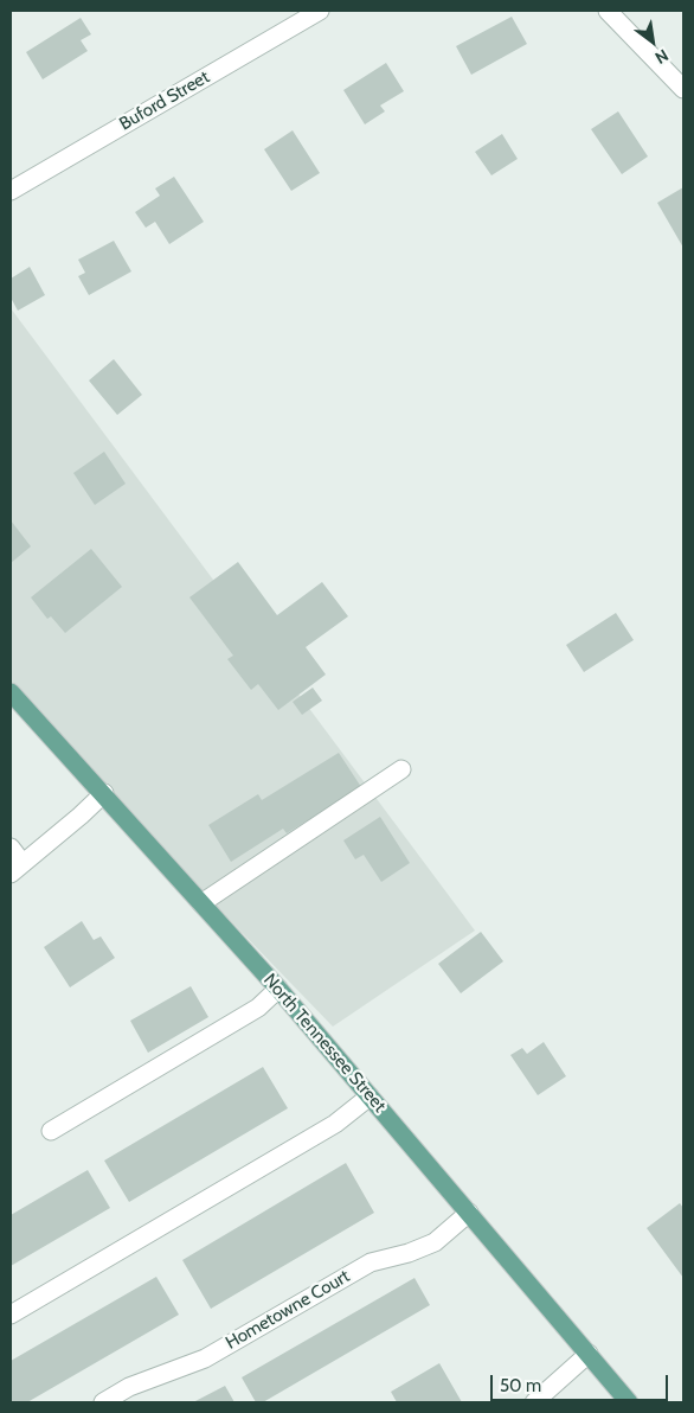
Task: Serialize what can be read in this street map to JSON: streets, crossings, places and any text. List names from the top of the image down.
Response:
{
  "streets": {
    "main road": ["North Tennessee Street"],
    "street": ["Buford Street", "Hometowne Court"]
  },
  "crossings": [
    ["North Tennessee Street", "Hometowne Court"]
  ],
  "scale_bar": "50 m",
  "north": "bottom right"
}
